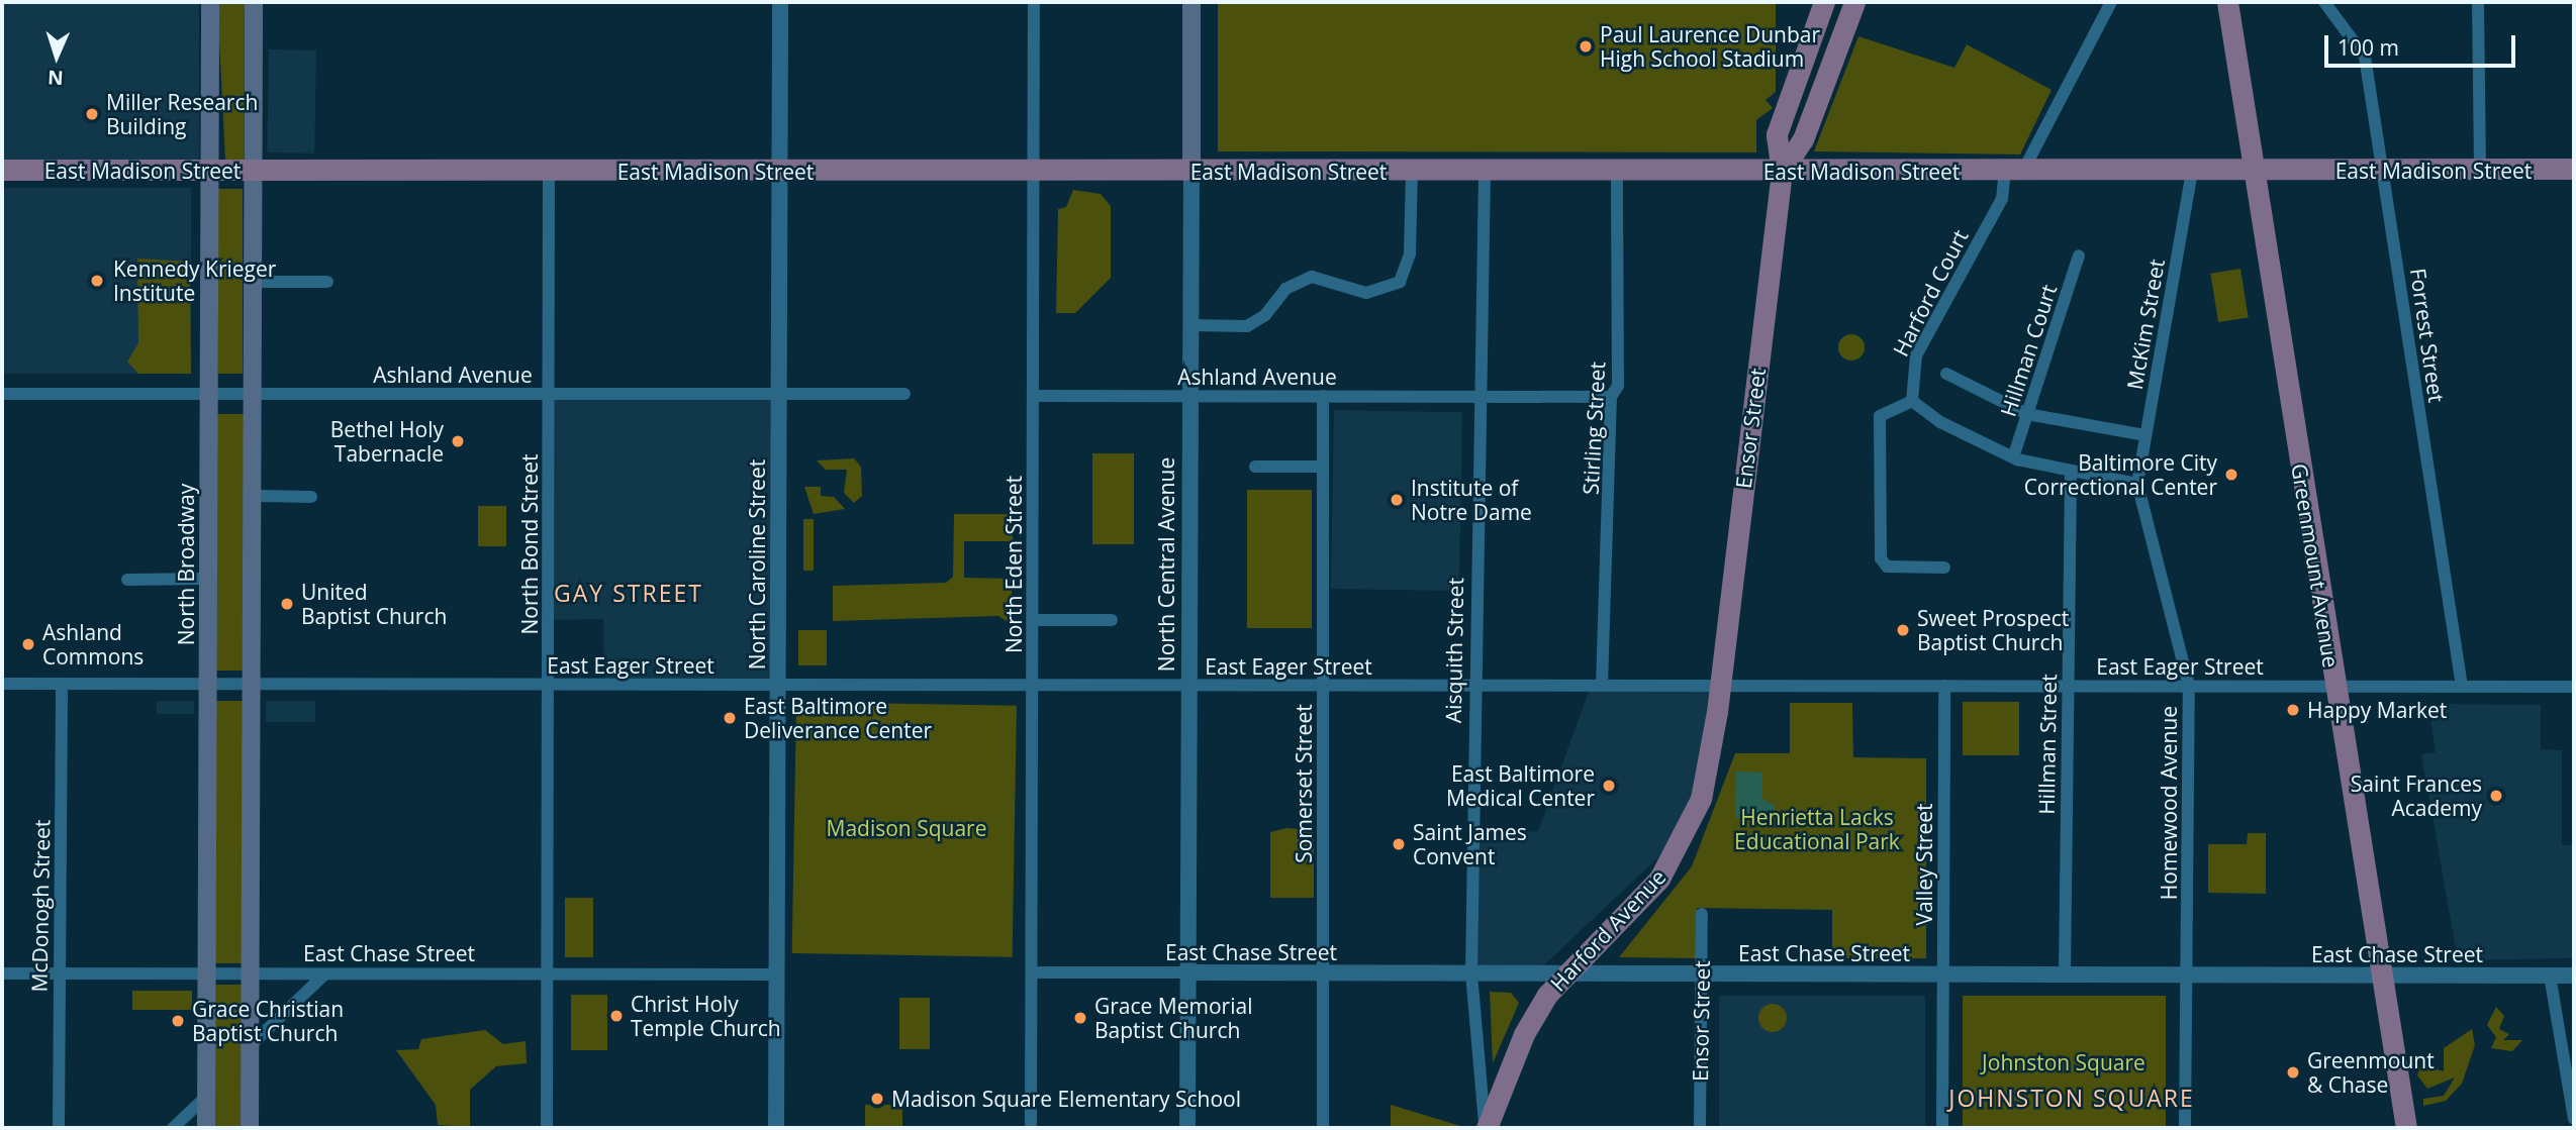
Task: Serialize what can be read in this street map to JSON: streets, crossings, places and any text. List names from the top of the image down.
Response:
{
  "streets": {
    "main road": [
      "East Madison Street",
      "Ensor Street",
      "North Broadway",
      "North Central Avenue",
      "Greenmount Avenue",
      "Harford Avenue"
    ],
    "street": [
      "Harford Court",
      "McKim Street",
      "Forrest Street",
      "Hillman Court",
      "Ashland Avenue",
      "Stirling Street",
      "North Bond Street",
      "North Caroline Street",
      "North Eden Street",
      "Aisquith Street",
      "East Eager Street",
      "Hillman Street",
      "Somerset Street",
      "Homewood Avenue",
      "Valley Street",
      "McDonogh Street",
      "East Chase Street"
    ]
  },
  "crossings": [
    ["East Madison Street", "Harford Court"],
    ["East Madison Street", "McKim Street"],
    ["East Madison Street", "Forrest Street"],
    ["East Madison Street", "Stirling Street"],
    ["East Madison Street", "Ensor Street"],
    ["East Madison Street", "North Bond Street"],
    ["East Madison Street", "North Broadway"],
    ["East Madison Street", "North Caroline Street"],
    ["East Madison Street", "North Eden Street"],
    ["East Madison Street", "North Central Avenue"],
    ["East Madison Street", "Greenmount Avenue"],
    ["East Madison Street", "Aisquith Street"],
    ["McKim Street", "Homewood Avenue"],
    ["Forrest Street", "East Eager Street"],
    ["Ashland Avenue", "Stirling Street"],
    ["Ashland Avenue", "North Bond Street"],
    ["Ashland Avenue", "North Broadway"],
    ["Ashland Avenue", "North Caroline Street"],
    ["Ashland Avenue", "North Eden Street"],
    ["Ashland Avenue", "North Central Avenue"],
    ["Ashland Avenue", "Aisquith Street"],
    ["Ashland Avenue", "Somerset Street"],
    ["Stirling Street", "East Eager Street"],
    ["Ensor Street", "East Eager Street"],
    ["Ensor Street", "Harford Avenue"],
    ["Ensor Street", "East Chase Street"],
    ["North Bond Street", "East Eager Street"],
    ["North Bond Street", "East Chase Street"],
    ["North Broadway", "East Eager Street"],
    ["North Broadway", "East Chase Street"],
    ["North Caroline Street", "East Eager Street"],
    ["North Caroline Street", "East Chase Street"],
    ["North Eden Street", "East Eager Street"],
    ["North Eden Street", "East Chase Street"],
    ["North Central Avenue", "East Eager Street"],
    ["North Central Avenue", "East Chase Street"],
    ["Greenmount Avenue", "East Eager Street"],
    ["Greenmount Avenue", "East Chase Street"],
    ["Aisquith Street", "East Eager Street"],
    ["Aisquith Street", "Harford Avenue"],
    ["Aisquith Street", "East Chase Street"],
    ["East Eager Street", "Hillman Street"],
    ["East Eager Street", "Somerset Street"],
    ["East Eager Street", "Homewood Avenue"],
    ["East Eager Street", "Valley Street"],
    ["East Eager Street", "McDonogh Street"],
    ["East Eager Street", "Harford Avenue"],
    ["Hillman Street", "East Chase Street"],
    ["Somerset Street", "East Chase Street"],
    ["Homewood Avenue", "East Chase Street"],
    ["Valley Street", "East Chase Street"],
    ["McDonogh Street", "East Chase Street"],
    ["Harford Avenue", "East Chase Street"]
  ],
  "districts": ["GAY STREET", "JOHNSTON SQUARE"],
  "parks": ["Henrietta Lacks Educational Park", "Madison Square", "Johnston Square"],
  "places": [
    "Paul Laurence Dunbar High School Stadium",
    "Miller Research Building",
    "Kennedy Krieger Institute",
    "Bethel Holy Tabernacle",
    "Baltimore City Correctional Center",
    "Institute of Notre Dame",
    "United Baptist Church",
    "Sweet Prospect Baptist Church",
    "Ashland Commons",
    "Happy Market",
    "East Baltimore Deliverance Center",
    "East Baltimore Medical Center",
    "Saint Frances Academy",
    "Saint James Convent",
    "Christ Holy Temple Church",
    "Grace Memorial Baptist Church",
    "Grace Christian Baptist Church",
    "Greenmount & Chase",
    "Madison Square Elementary School"
  ],
  "scale_bar": "100 m",
  "north": "bottom"
}
